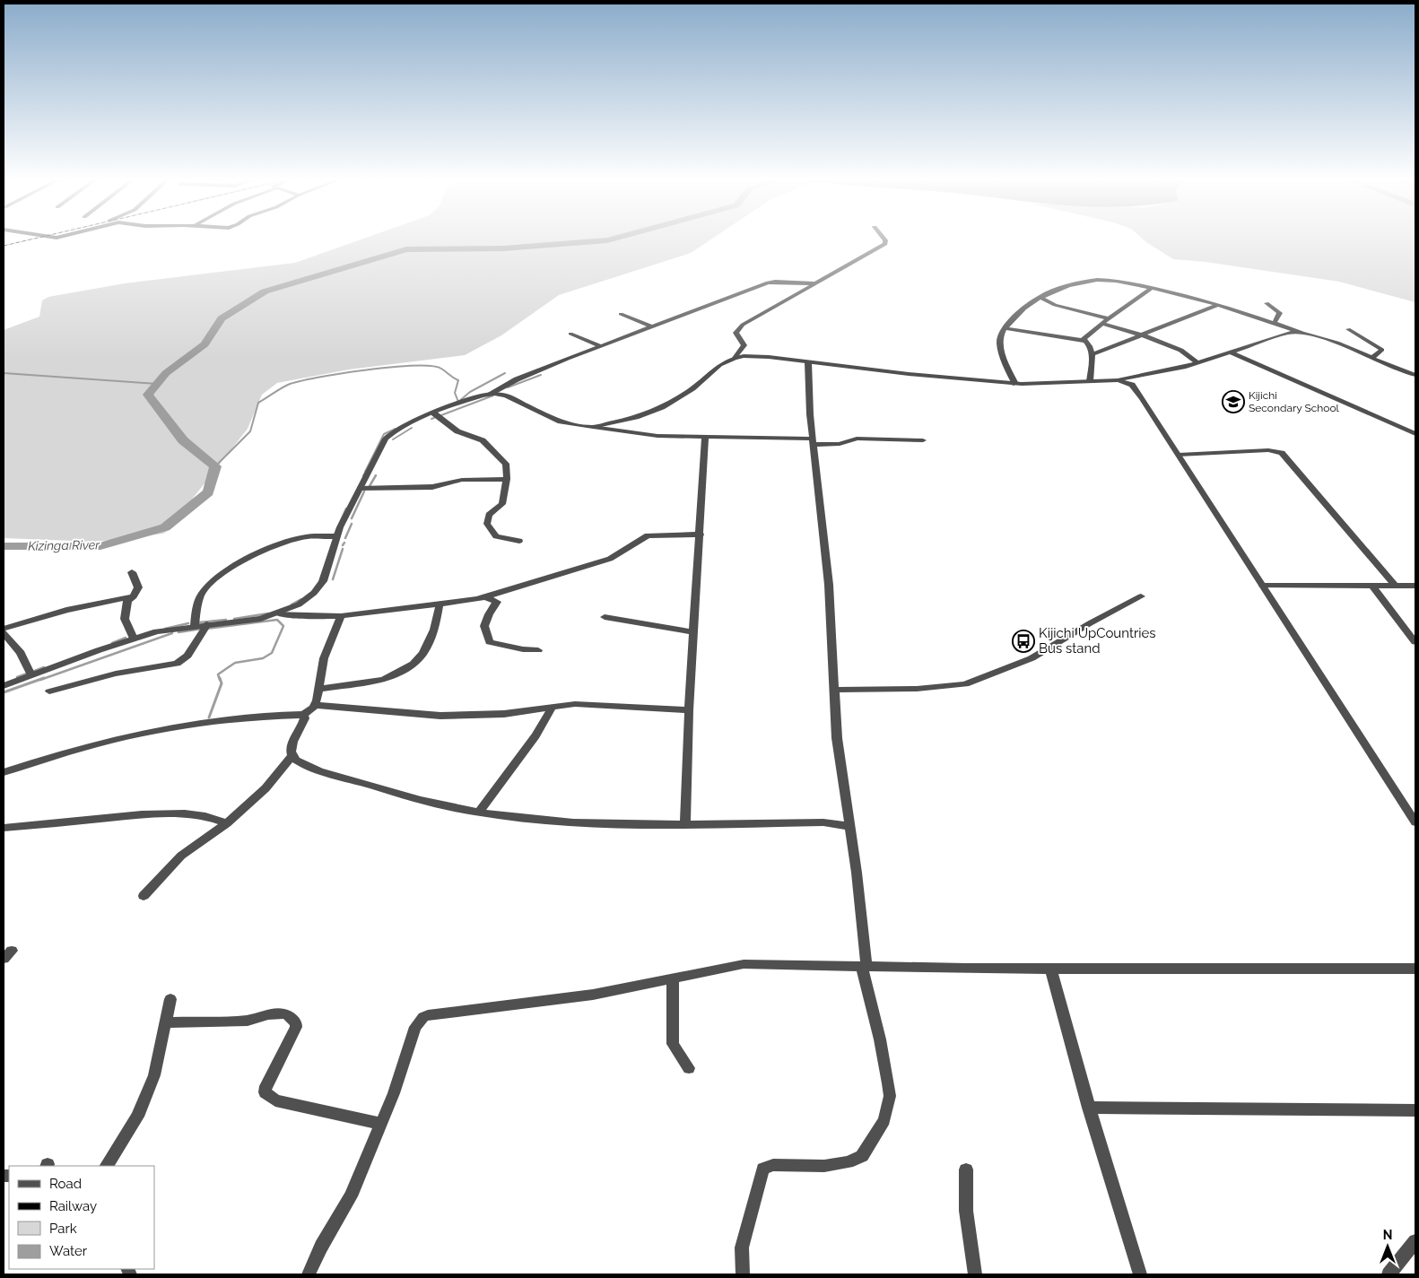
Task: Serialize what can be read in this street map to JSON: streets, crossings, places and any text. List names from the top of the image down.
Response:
{
  "water": ["Kizinga River"],
  "places": {
    "school or university": ["Kijichi Secondary School"],
    "bus stop": ["Kijichi UpCountries Bus stand"]
  },
  "legend": [
    "Road",
    "Railway",
    "Park",
    "Water"
  ],
  "north": "top"
}
